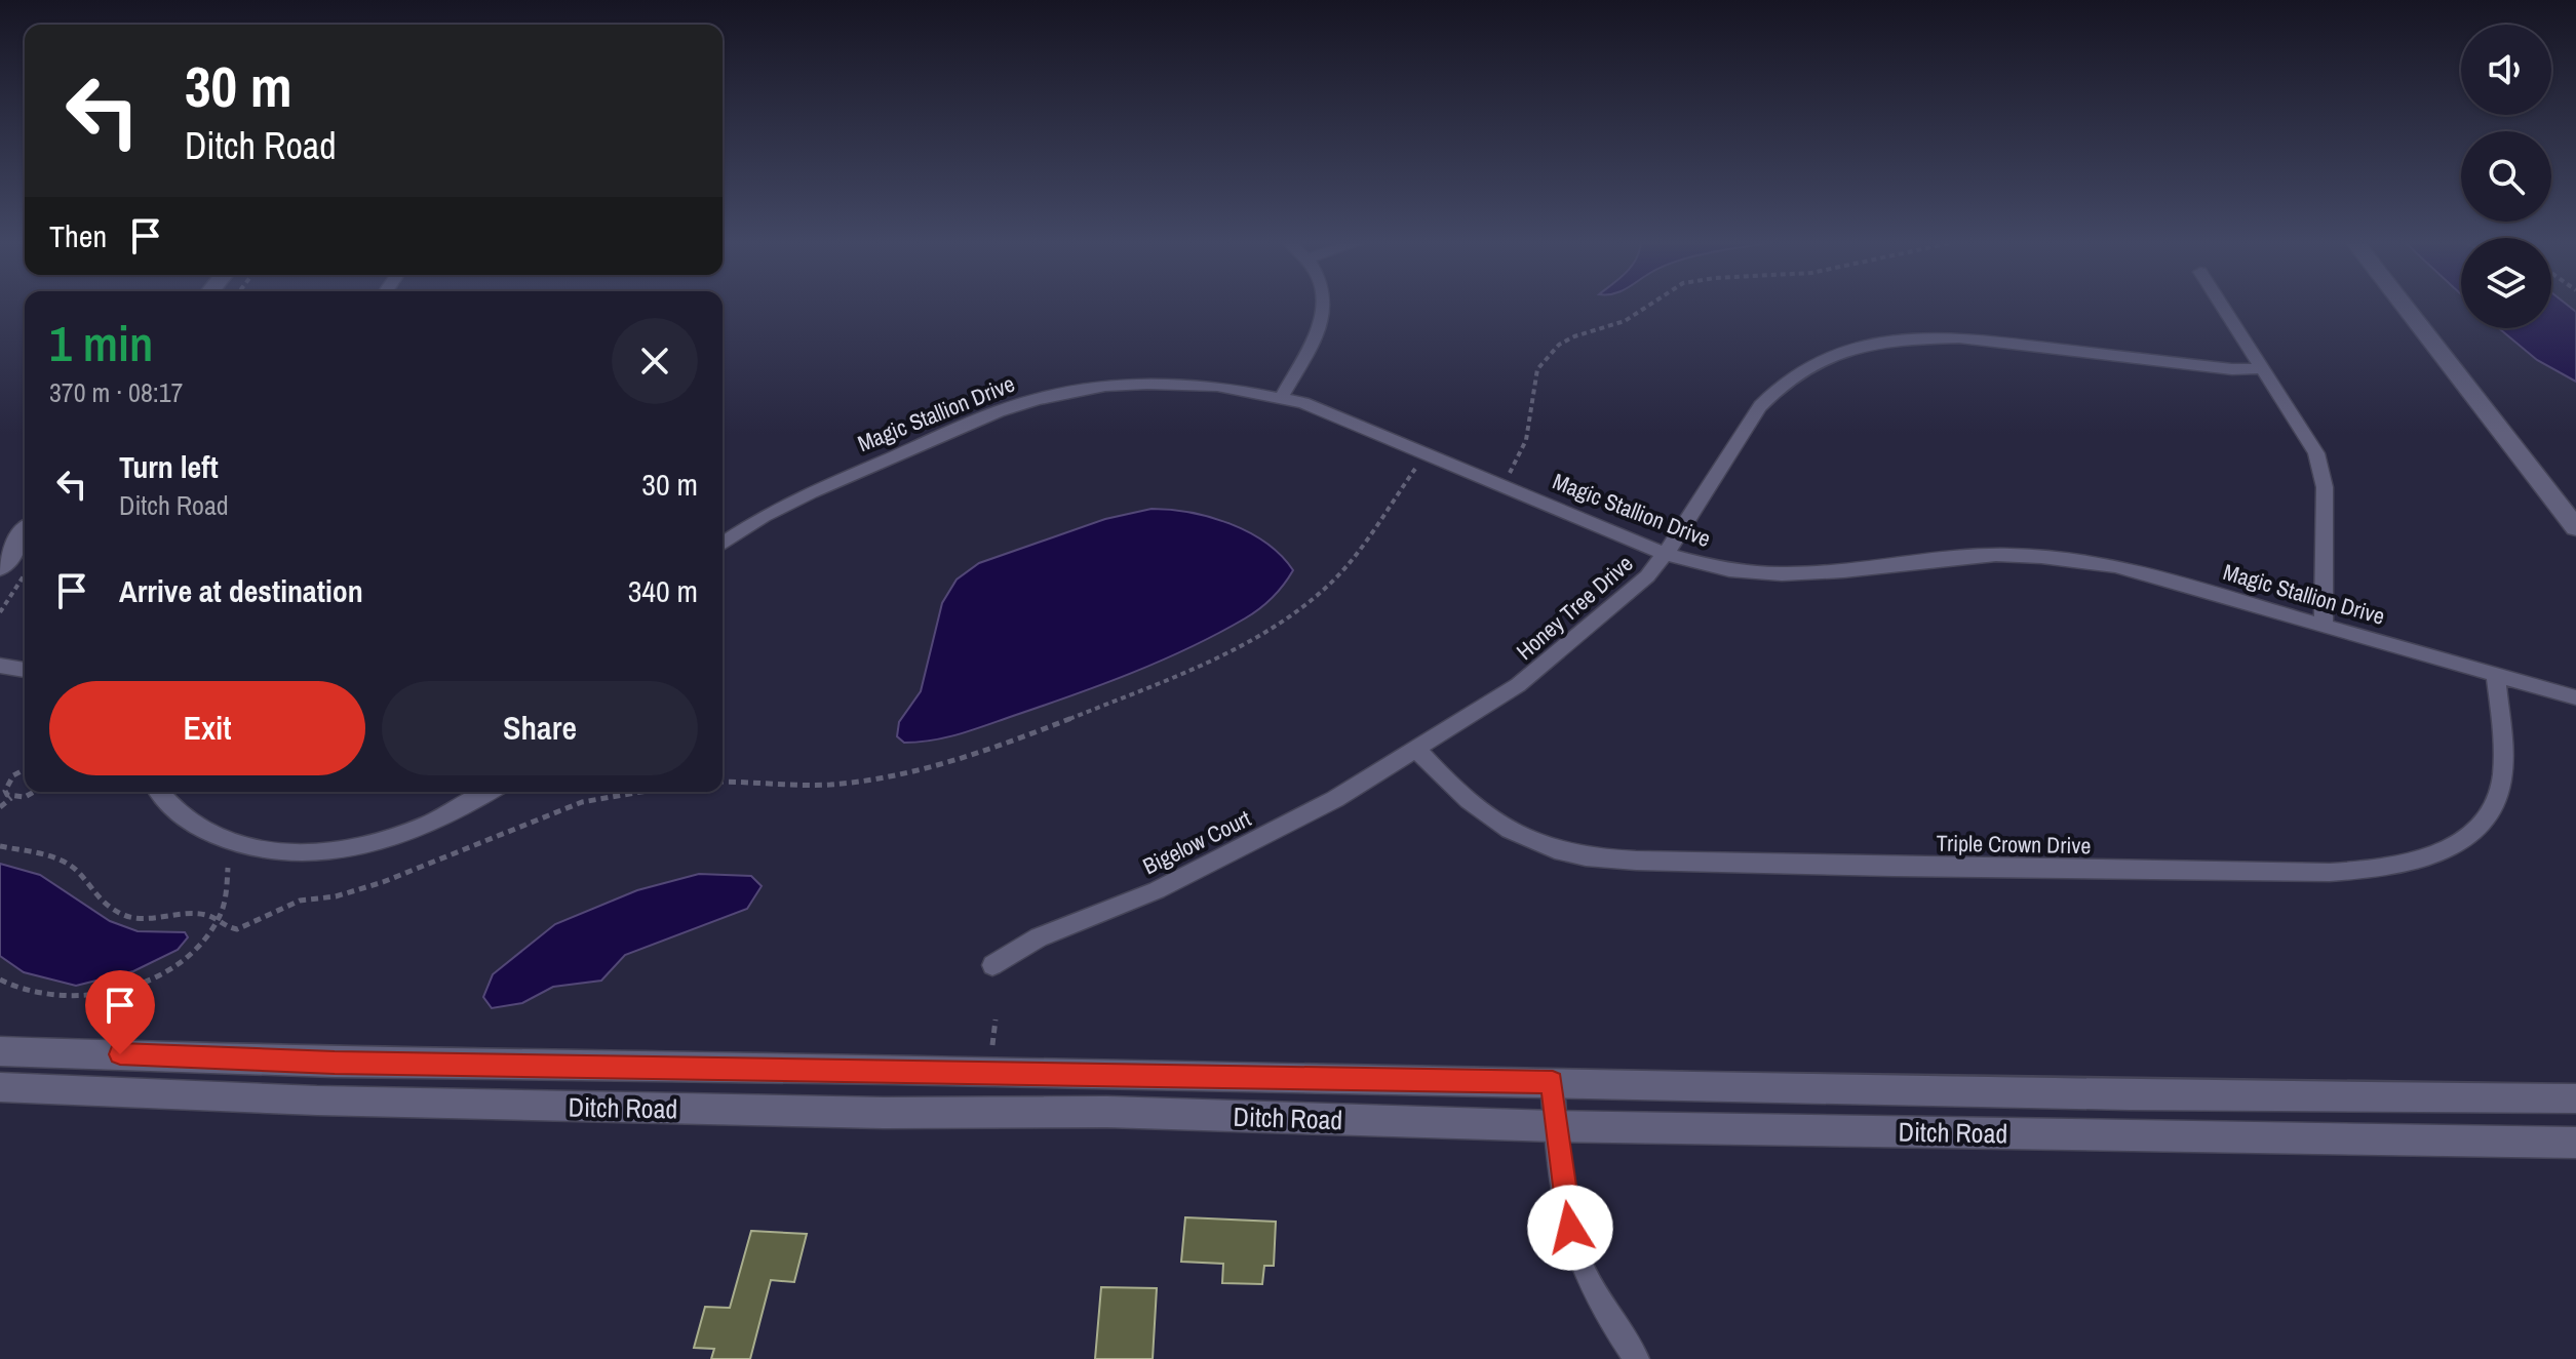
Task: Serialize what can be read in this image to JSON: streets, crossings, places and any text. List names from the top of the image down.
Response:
{
  "streets": {
    "street": [
      "Magic Stallion Drive",
      "Honey Tree Drive",
      "Bigelow Court",
      "Triple Crown Drive",
      "Ditch Road"
    ]
  },
  "crossings": [
    ["Magic Stallion Drive", "Honey Tree Drive"],
    ["Magic Stallion Drive", "Triple Crown Drive"],
    ["Honey Tree Drive", "Bigelow Court"],
    ["Honey Tree Drive", "Triple Crown Drive"],
    ["Bigelow Court", "Triple Crown Drive"]
  ],
  "page": {
    "turn": ["30 m", "Ditch Road"],
    "then": "Then",
    "heading": ["1 min", "370 m · 08:17"],
    "list": [
      {
        "name": "Turn left",
        "note": "Ditch Road",
        "value": "30 m"
      },
      {
        "name": "Arrive at destination",
        "value": "340 m"
      }
    ],
    "buttons": ["Exit", "Share"]
  }
}
